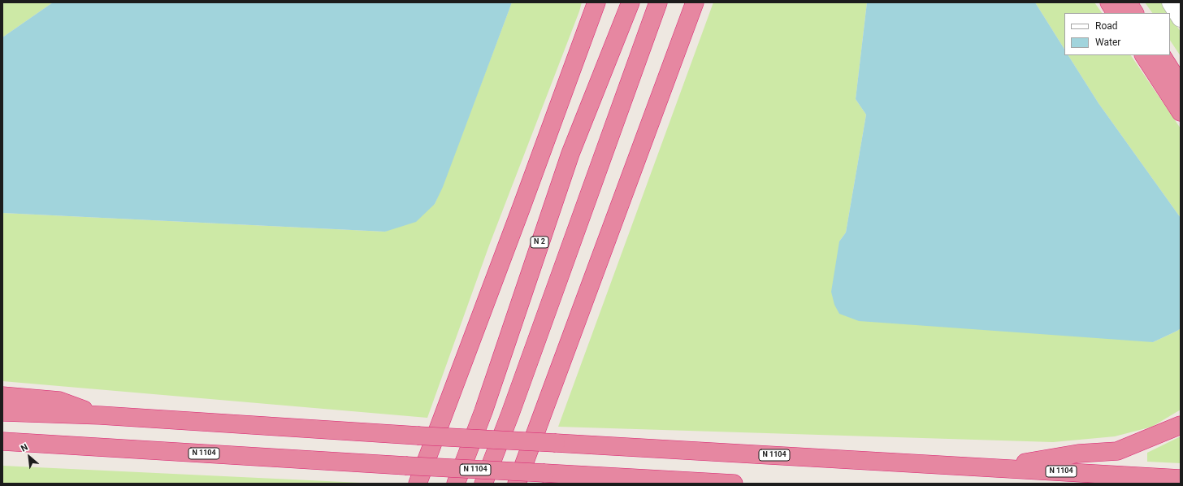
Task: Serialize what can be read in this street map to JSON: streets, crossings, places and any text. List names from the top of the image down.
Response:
{
  "streets": {
    "highway": ["N 2", "N 1104"]
  },
  "legend": ["Road", "Water"],
  "north": "top left"
}
